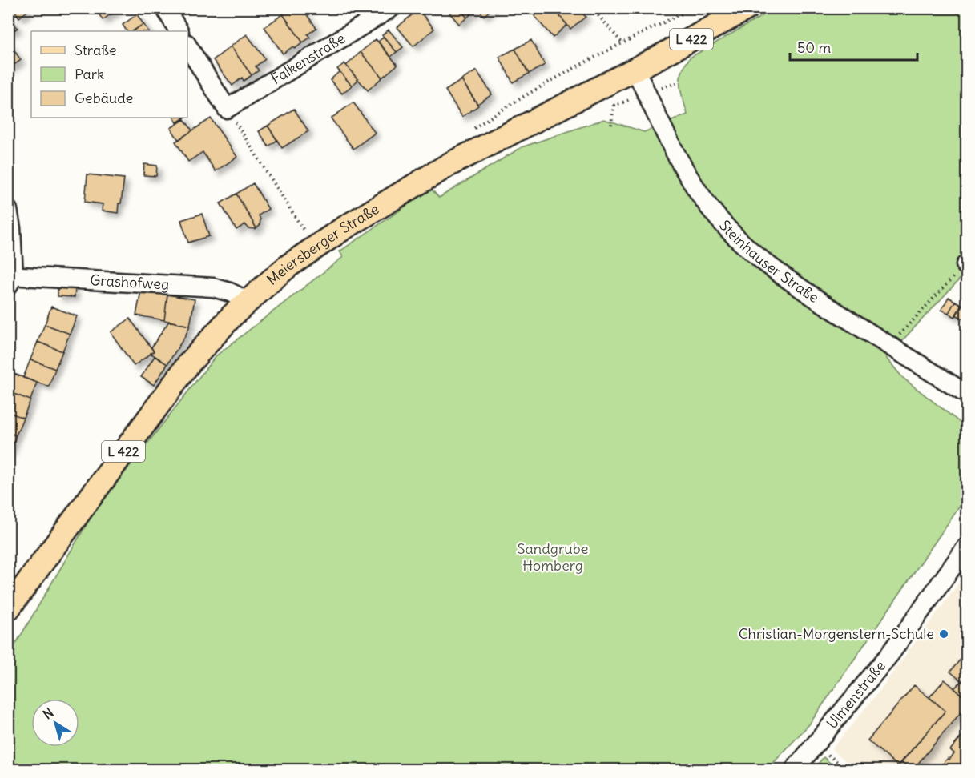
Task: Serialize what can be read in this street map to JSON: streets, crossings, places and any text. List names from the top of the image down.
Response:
{
  "streets": {
    "main road": ["L 422", "Meiersberger Straße"],
    "street": [
      "Falkenstraße",
      "Steinhauser Straße",
      "Grashofweg",
      "Ulmenstraße"
    ]
  },
  "crossings": [
    ["Meiersberger Straße", "Steinhauser Straße"],
    ["Meiersberger Straße", "Grashofweg"]
  ],
  "parks": ["Sandgrube Homberg"],
  "places": ["Christian-Morgenstern-Schule"],
  "legend": ["Straße", "Park", "Gebäude"],
  "scale_bar": "50 m",
  "north": "top left"
}
